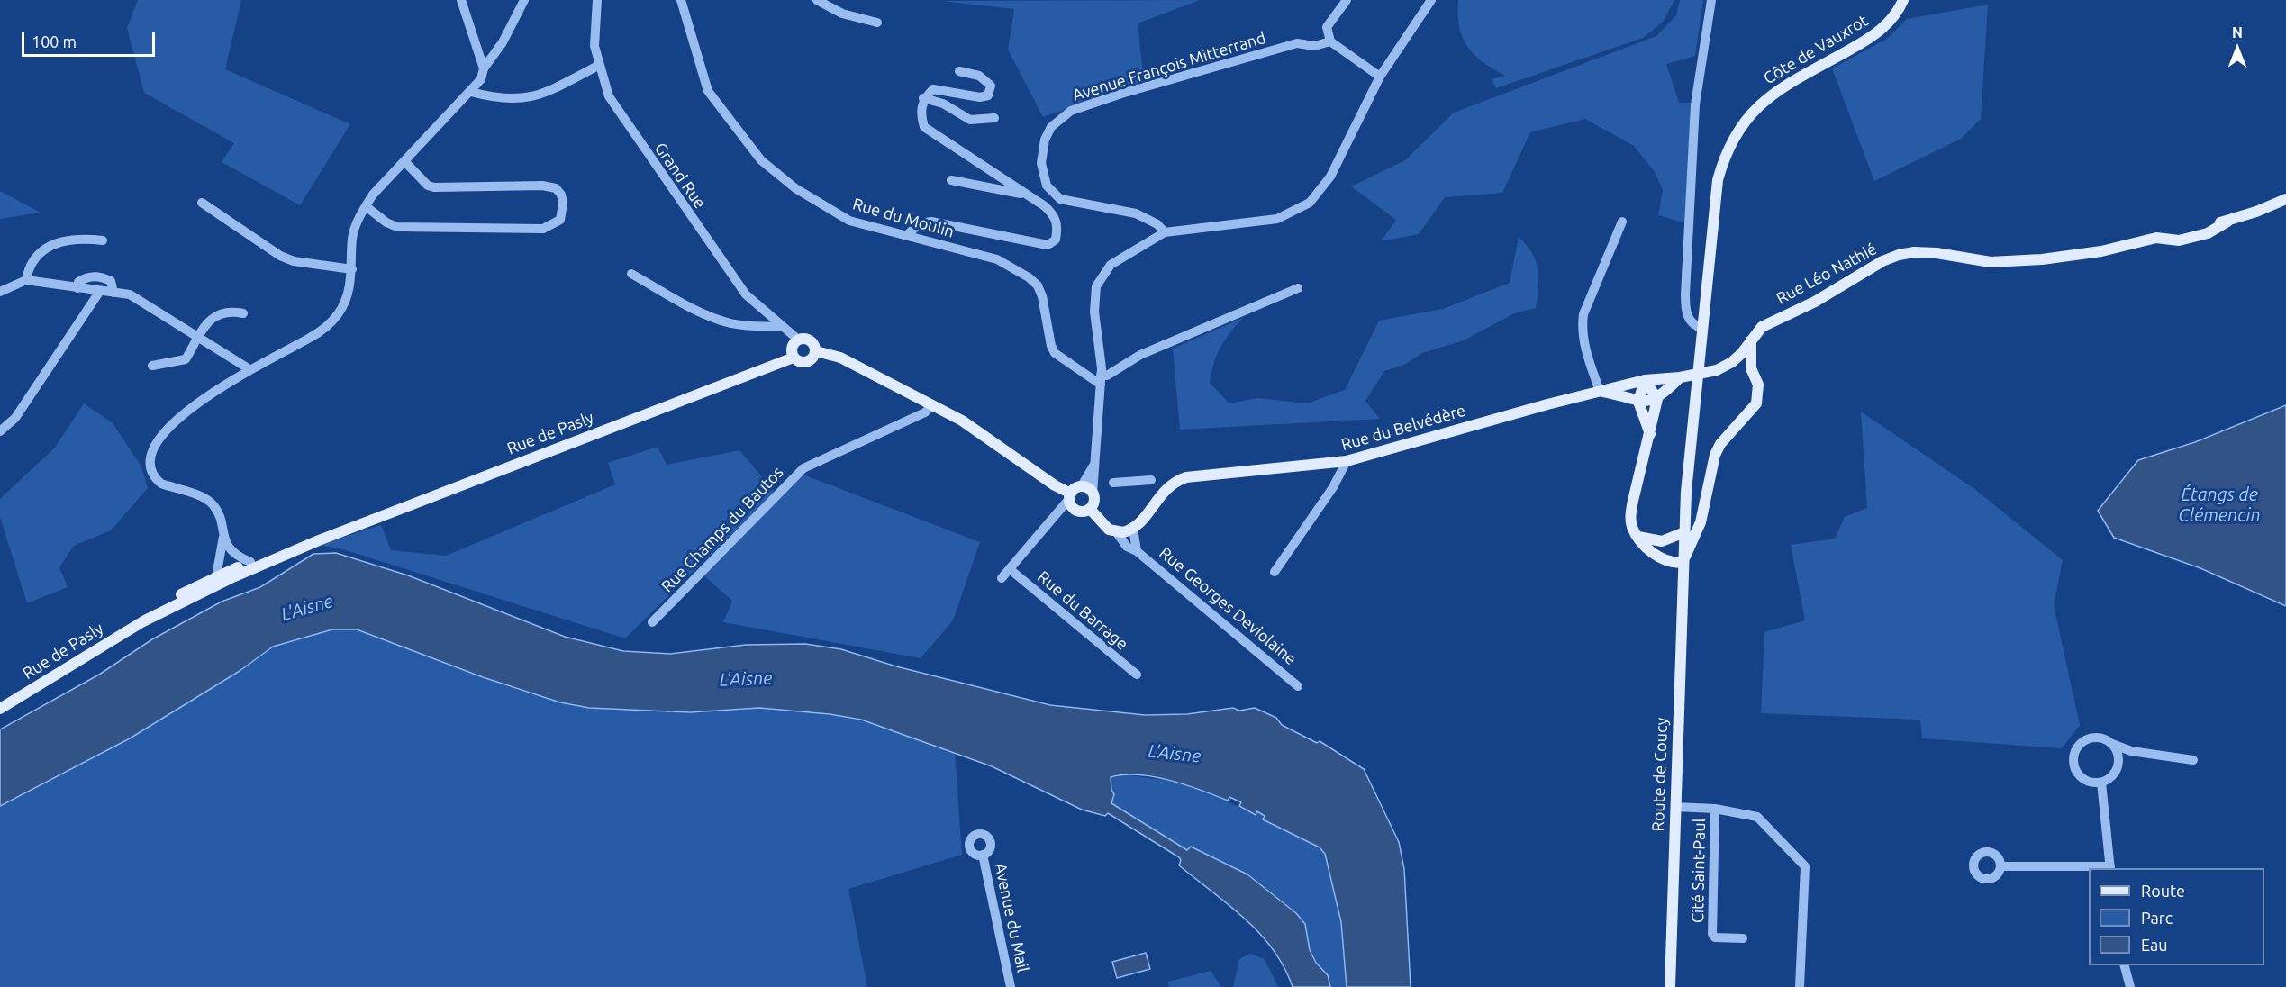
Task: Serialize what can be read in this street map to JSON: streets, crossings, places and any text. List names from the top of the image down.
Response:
{
  "streets": {
    "main road": [
      "Côte de Vauxrot",
      "Rue Léo Nathié",
      "Rue du Belvédère",
      "Rue de Pasly",
      "Rue Georges Deviolaine",
      "Route de Coucy"
    ],
    "street": [
      "Avenue François Mitterrand",
      "Grand Rue",
      "Rue du Moulin",
      "Rue Champs du Bautos",
      "Rue du Barrage",
      "Cité Saint-Paul",
      "Avenue du Mail"
    ]
  },
  "crossings": [
    ["Côte de Vauxrot", "Route de Coucy"],
    ["Grand Rue", "Rue de Pasly"],
    ["Rue Léo Nathié", "Rue du Belvédère"],
    ["Rue du Belvédère", "Rue Georges Deviolaine"]
  ],
  "water": ["Étangs de Clémencin", "L'Aisne"],
  "legend": ["Route", "Parc", "Eau"],
  "scale_bar": "100 m",
  "north": "top"
}
